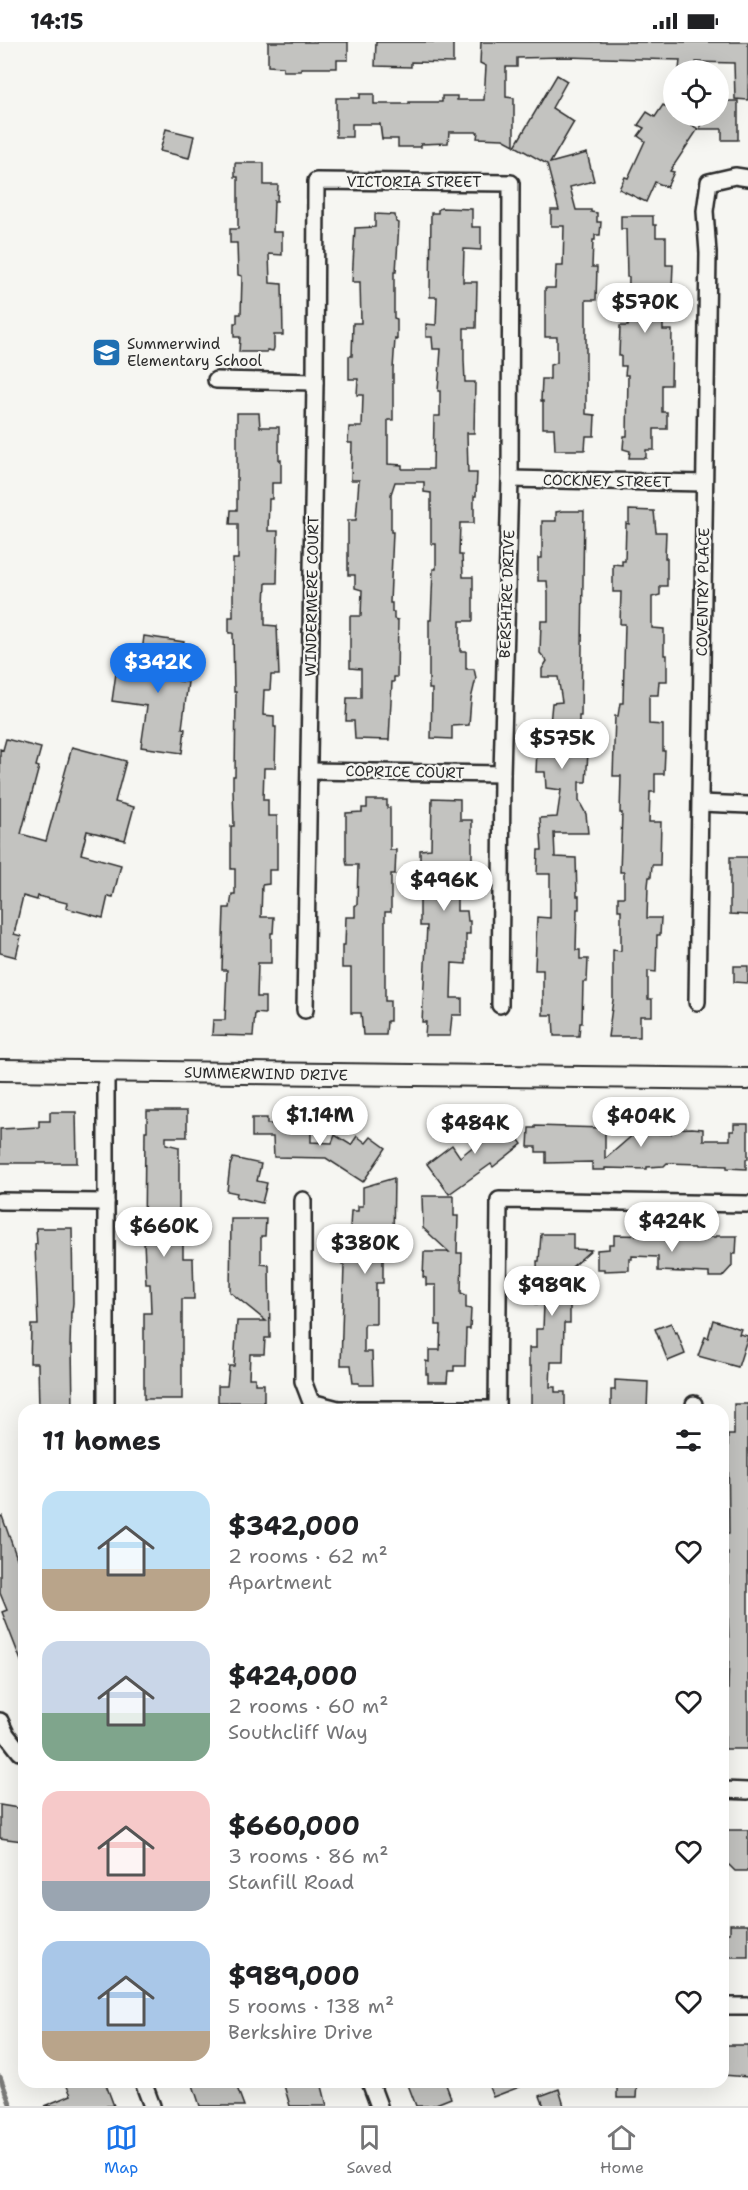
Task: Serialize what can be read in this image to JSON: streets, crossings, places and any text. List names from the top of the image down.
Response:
{
  "streets": {
    "street": [
      "VICTORIA STREET",
      "COCKNEY STREET",
      "COVENTRY PLACE",
      "BERSHIRE DRIVE",
      "WINDERMERE COURT",
      "COPRICE COURT",
      "SUMMERWIND DRIVE"
    ]
  },
  "crossings": [
    ["VICTORIA STREET", "BERSHIRE DRIVE"],
    ["VICTORIA STREET", "WINDERMERE COURT"],
    ["COCKNEY STREET", "COVENTRY PLACE"],
    ["COCKNEY STREET", "BERSHIRE DRIVE"],
    ["BERSHIRE DRIVE", "COPRICE COURT"],
    ["WINDERMERE COURT", "COPRICE COURT"]
  ],
  "places": {
    "school or university": ["Summerwind Elementary School"]
  },
  "page": {
    "status": "14:15",
    "price": [
      "$570K",
      "$342K",
      "$575K",
      "$496K",
      "$1.14M",
      "$404K",
      "$484K",
      "$424K",
      "$660K",
      "$380K",
      "$989K"
    ],
    "heading": "11 homes",
    "list": [
      {
        "name": "$342,000",
        "note": "2 rooms · 62 m² · Apartment"
      },
      {
        "name": "$424,000",
        "note": "2 rooms · 60 m² · Southcliff Way"
      },
      {
        "name": "$660,000",
        "note": "3 rooms · 86 m² · Stanfill Road"
      },
      {
        "name": "$989,000",
        "note": "5 rooms · 138 m² · Berkshire Drive"
      }
    ],
    "tabs": ["Map", "Saved", "Home"]
  }
}
